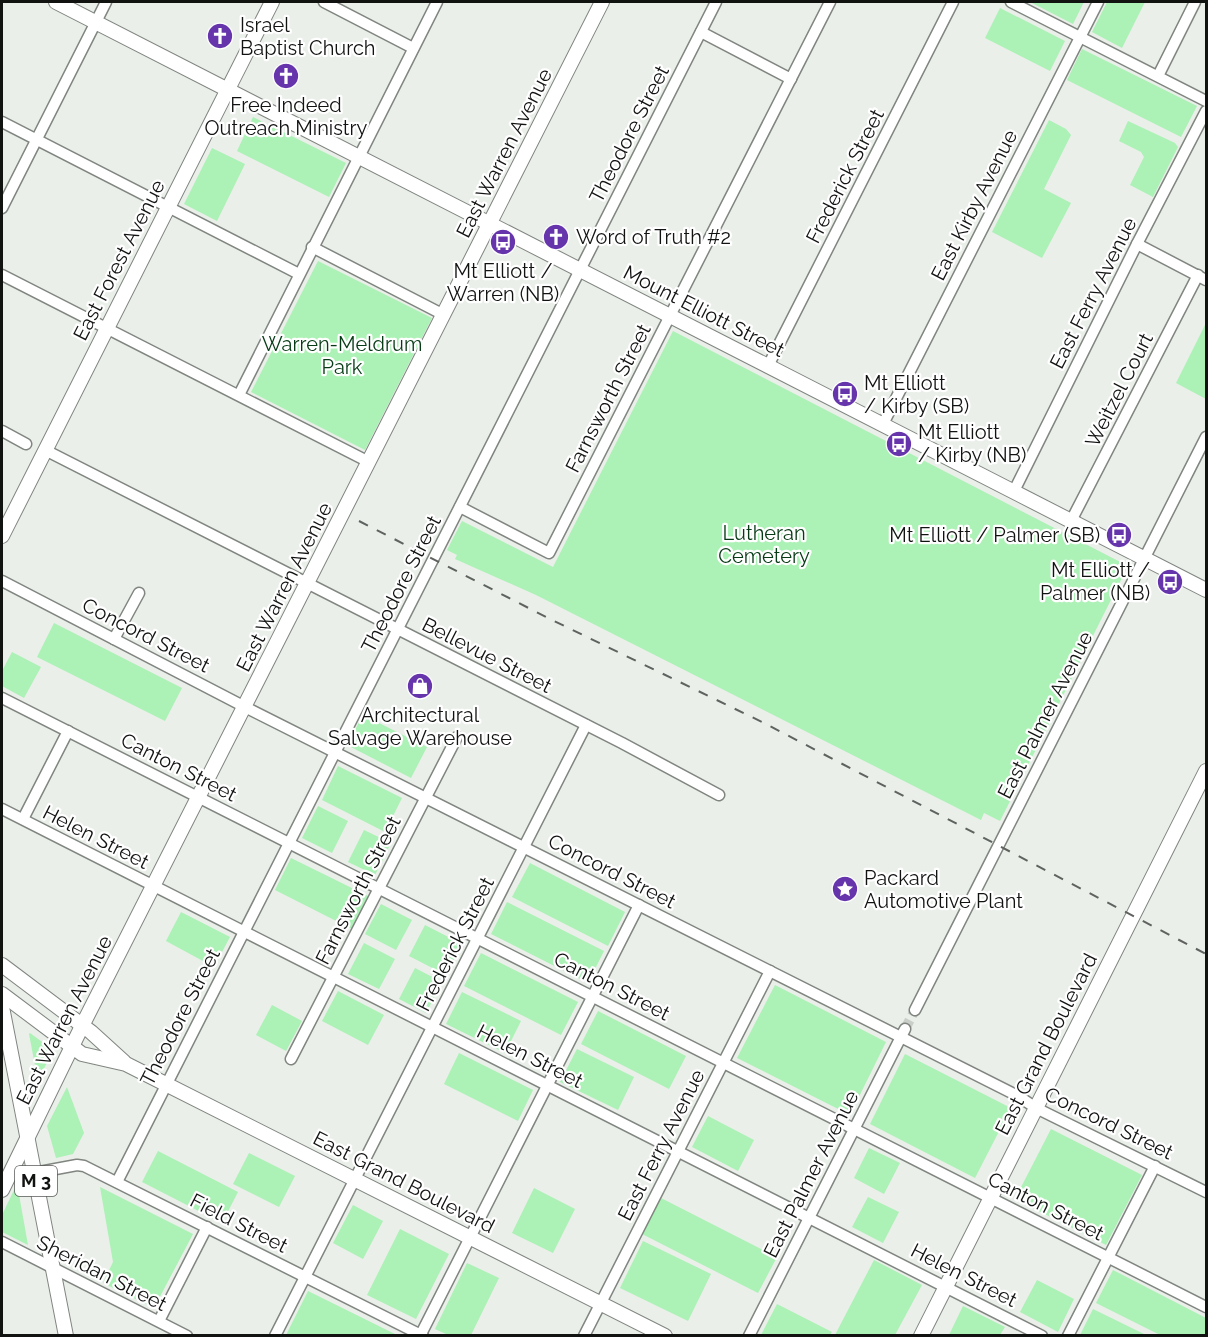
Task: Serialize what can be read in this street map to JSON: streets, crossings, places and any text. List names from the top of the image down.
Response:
{
  "streets": {
    "main road": [
      "East Warren Avenue",
      "East Forest Avenue",
      "Mount Elliott Street",
      "East Grand Boulevard",
      "M 3"
    ],
    "street": [
      "Theodore Street",
      "Frederick Street",
      "East Kirby Avenue",
      "East Ferry Avenue",
      "Weitzel Court",
      "Farnsworth Street",
      "Concord Street",
      "Bellevue Street",
      "East Palmer Avenue",
      "Canton Street",
      "Helen Street",
      "Field Street",
      "Sheridan Street"
    ]
  },
  "crossings": [
    ["Theodore Street", "Mount Elliott Street"],
    ["Theodore Street", "Farnsworth Street"],
    ["Theodore Street", "Concord Street"],
    ["Theodore Street", "Bellevue Street"],
    ["Theodore Street", "Canton Street"],
    ["Theodore Street", "Helen Street"],
    ["Theodore Street", "East Grand Boulevard"],
    ["Theodore Street", "Field Street"],
    ["East Warren Avenue", "Mount Elliott Street"],
    ["East Warren Avenue", "Concord Street"],
    ["East Warren Avenue", "Bellevue Street"],
    ["East Warren Avenue", "Canton Street"],
    ["East Warren Avenue", "Helen Street"],
    ["East Warren Avenue", "East Grand Boulevard"],
    ["East Warren Avenue", "M 3"],
    ["Frederick Street", "Mount Elliott Street"],
    ["Frederick Street", "Concord Street"],
    ["Frederick Street", "Bellevue Street"],
    ["Frederick Street", "Canton Street"],
    ["Frederick Street", "Helen Street"],
    ["Frederick Street", "East Grand Boulevard"],
    ["Frederick Street", "Field Street"],
    ["East Kirby Avenue", "Mount Elliott Street"],
    ["East Forest Avenue", "Mount Elliott Street"],
    ["East Forest Avenue", "Bellevue Street"],
    ["East Ferry Avenue", "Mount Elliott Street"],
    ["East Ferry Avenue", "Concord Street"],
    ["East Ferry Avenue", "Canton Street"],
    ["East Ferry Avenue", "Helen Street"],
    ["East Ferry Avenue", "East Grand Boulevard"],
    ["Mount Elliott Street", "Weitzel Court"],
    ["Mount Elliott Street", "Farnsworth Street"],
    ["Mount Elliott Street", "East Palmer Avenue"],
    ["Farnsworth Street", "Concord Street"],
    ["Farnsworth Street", "Canton Street"],
    ["Farnsworth Street", "Helen Street"],
    ["Concord Street", "East Palmer Avenue"],
    ["Concord Street", "East Grand Boulevard"],
    ["East Palmer Avenue", "Canton Street"],
    ["East Palmer Avenue", "Helen Street"],
    ["Canton Street", "East Grand Boulevard"],
    ["Helen Street", "East Grand Boulevard"],
    ["M 3", "Field Street"],
    ["M 3", "Sheridan Street"]
  ],
  "parks": ["Warren-Meldrum Park", "Lutheran Cemetery"],
  "places": {
    "church": ["Israel Baptist Church", "Free Indeed Outreach Ministry", "Word of Truth #2"],
    "bus stop": [
      "Mt Elliott / Warren (NB)",
      "Mt Elliott / Kirby (SB)",
      "Mt Elliott / Kirby (NB)",
      "Mt Elliott / Palmer (SB)",
      "Mt Elliott / Palmer (NB)"
    ],
    "shop": ["Architectural Salvage Warehouse"],
    "place": ["Packard Automotive Plant"]
  }
}
